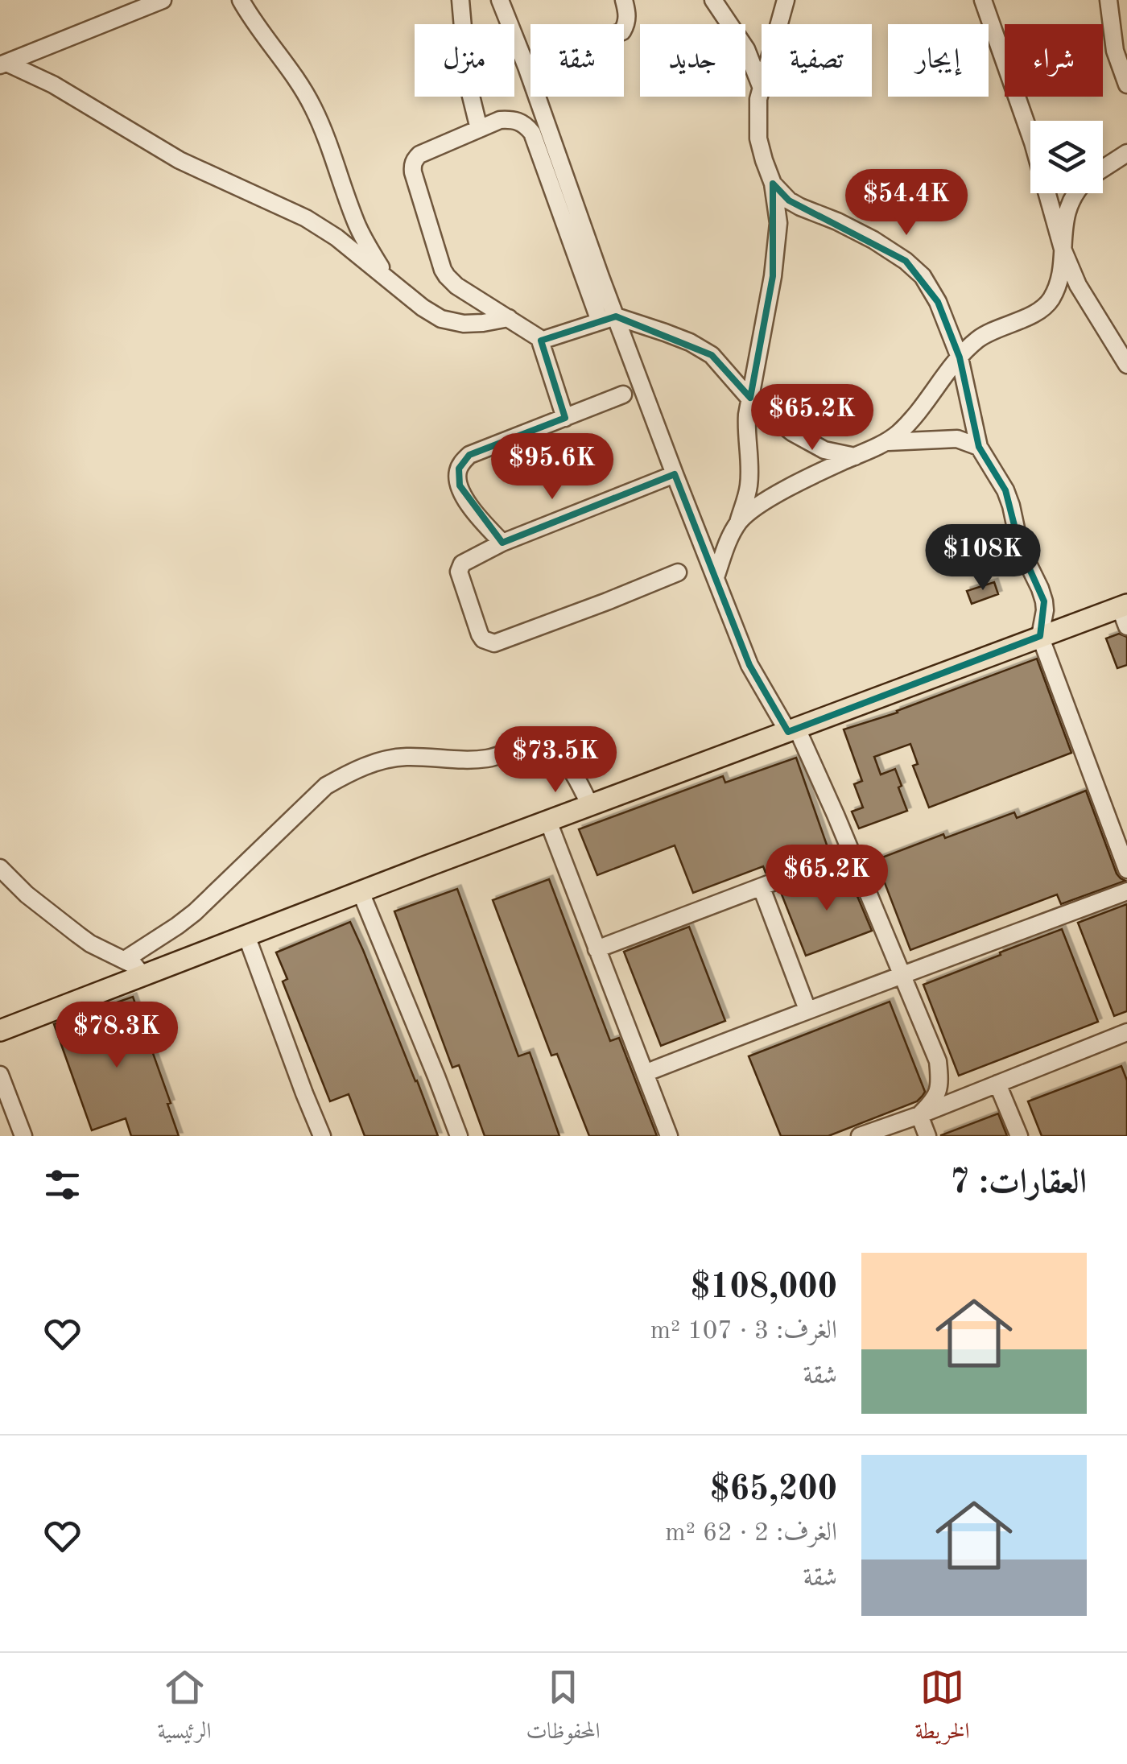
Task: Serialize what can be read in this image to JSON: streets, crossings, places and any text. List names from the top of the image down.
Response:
{
  "page": {
    "chip": [
      "شراء",
      "إيجار",
      "تصفية",
      "جديد",
      "شقة",
      "منزل"
    ],
    "price": [
      "$54.4K",
      "$65.2K",
      "$95.6K",
      "$108K",
      "$73.5K",
      "$65.2K",
      "$78.3K"
    ],
    "heading": "العقارات: 7",
    "list": [
      {
        "name": "$108,000",
        "note": "الغرف: 3 · 107 m² · شقة"
      },
      {
        "name": "$65,200",
        "note": "الغرف: 2 · 62 m² · شقة"
      }
    ],
    "tabs": ["الخريطة", "المحفوظات", "الرئيسية"]
  }
}
